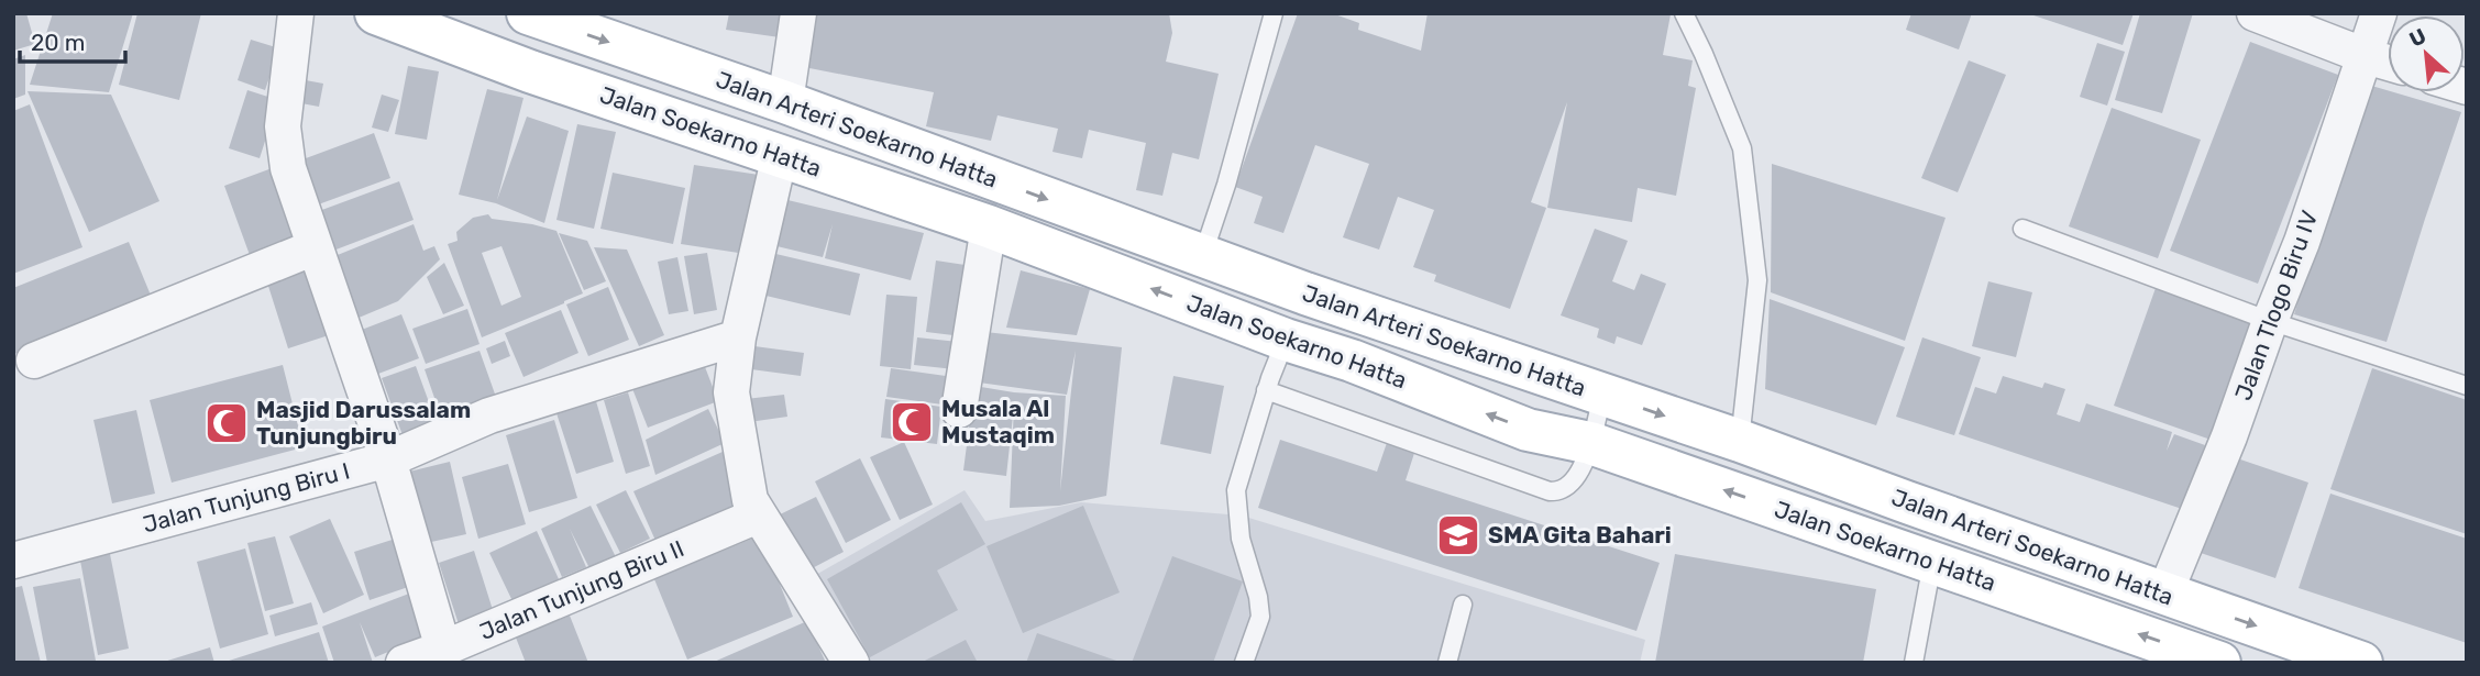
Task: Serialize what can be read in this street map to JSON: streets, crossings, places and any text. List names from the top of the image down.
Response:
{
  "streets": {
    "main road": ["Jalan Arteri Soekarno Hatta", "Jalan Soekarno Hatta"],
    "street": ["Jalan Tlogo Biru IV", "Jalan Tunjung Biru I", "Jalan Tunjung Biru II"]
  },
  "crossings": [
    ["Jalan Arteri Soekarno Hatta", "Jalan Tlogo Biru IV"]
  ],
  "one_way": ["Jalan Arteri Soekarno Hatta", "Jalan Soekarno Hatta"],
  "places": {
    "mosque": ["Musala Al Mustaqim", "Masjid Darussalam Tunjungbiru"],
    "school or university": ["SMA Gita Bahari"]
  },
  "scale_bar": "20 m",
  "north": "top left"
}
